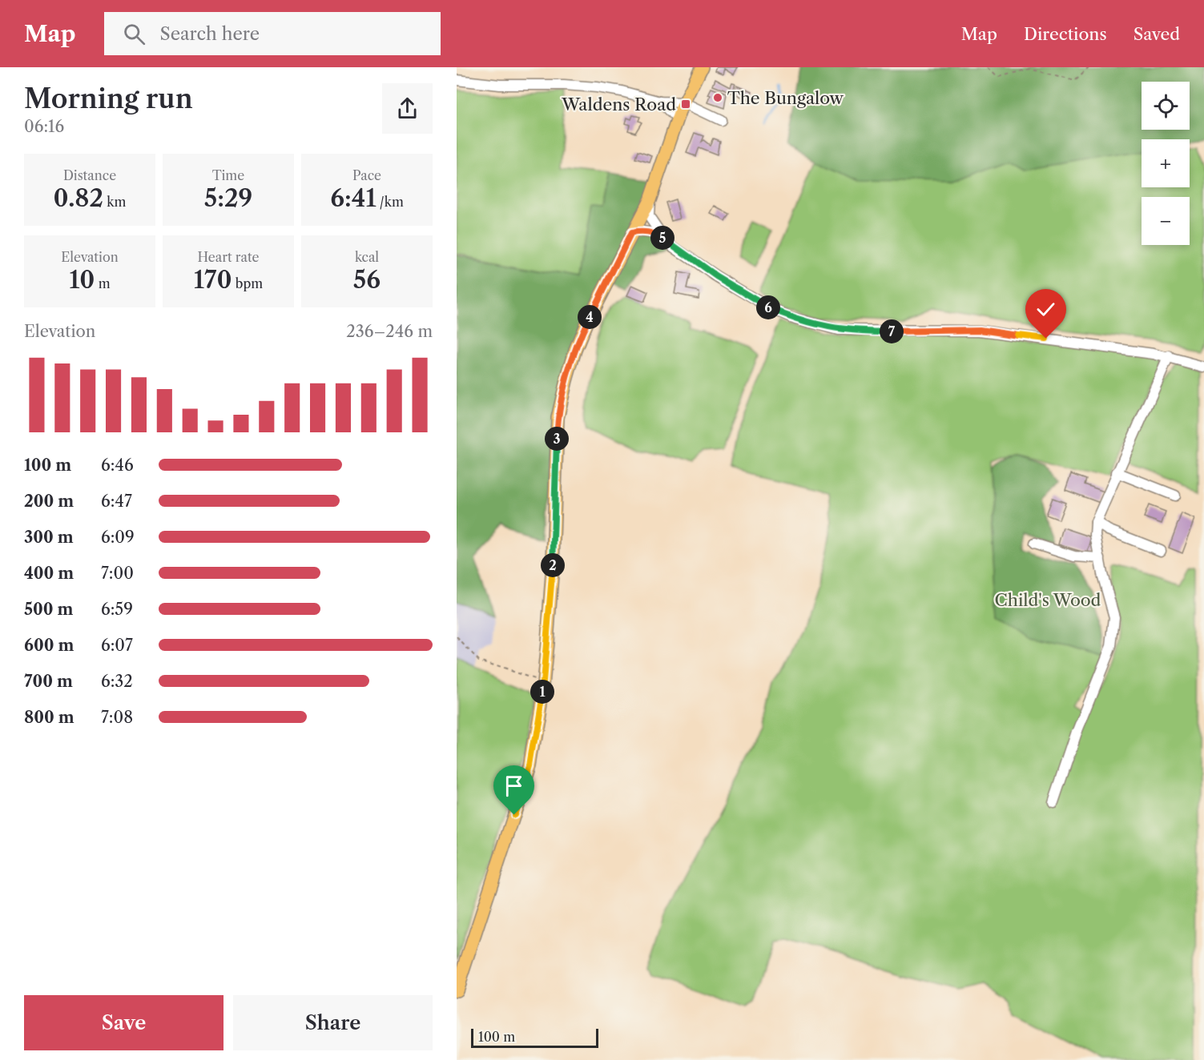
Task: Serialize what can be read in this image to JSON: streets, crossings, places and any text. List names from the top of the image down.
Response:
{
  "parks": ["Child's Wood"],
  "places": {
    "other": ["The Bungalow"],
    "transit": ["Waldens Road"]
  },
  "scale_bar": "100 m",
  "page": {
    "header": "Map",
    "search": "Search here",
    "nav": ["Map", "Directions", "Saved"],
    "heading": ["Morning run", "06:16"],
    "map_buttons": ["+", "−"],
    "stats": [
      ["Distance", "0.82 km"],
      ["Time", "5:29"],
      ["Pace", "6:41 /km"],
      ["Elevation", "10 m"],
      ["Heart rate", "170 bpm"],
      ["kcal", "56"]
    ],
    "pins": [
      "5",
      "6",
      "4",
      "7",
      "3",
      "2",
      "1"
    ],
    "chart": ["Elevation", "236–246 m"],
    "list": [
      {
        "name": "100 m",
        "note": "6:46"
      },
      {
        "name": "200 m",
        "note": "6:47"
      },
      {
        "name": "300 m",
        "note": "6:09"
      },
      {
        "name": "400 m",
        "note": "7:00"
      },
      {
        "name": "500 m",
        "note": "6:59"
      },
      {
        "name": "600 m",
        "note": "6:07"
      },
      {
        "name": "700 m",
        "note": "6:32"
      },
      {
        "name": "800 m",
        "note": "7:08"
      }
    ],
    "buttons": ["Save", "Share"],
    "scale": "100 m"
  }
}
